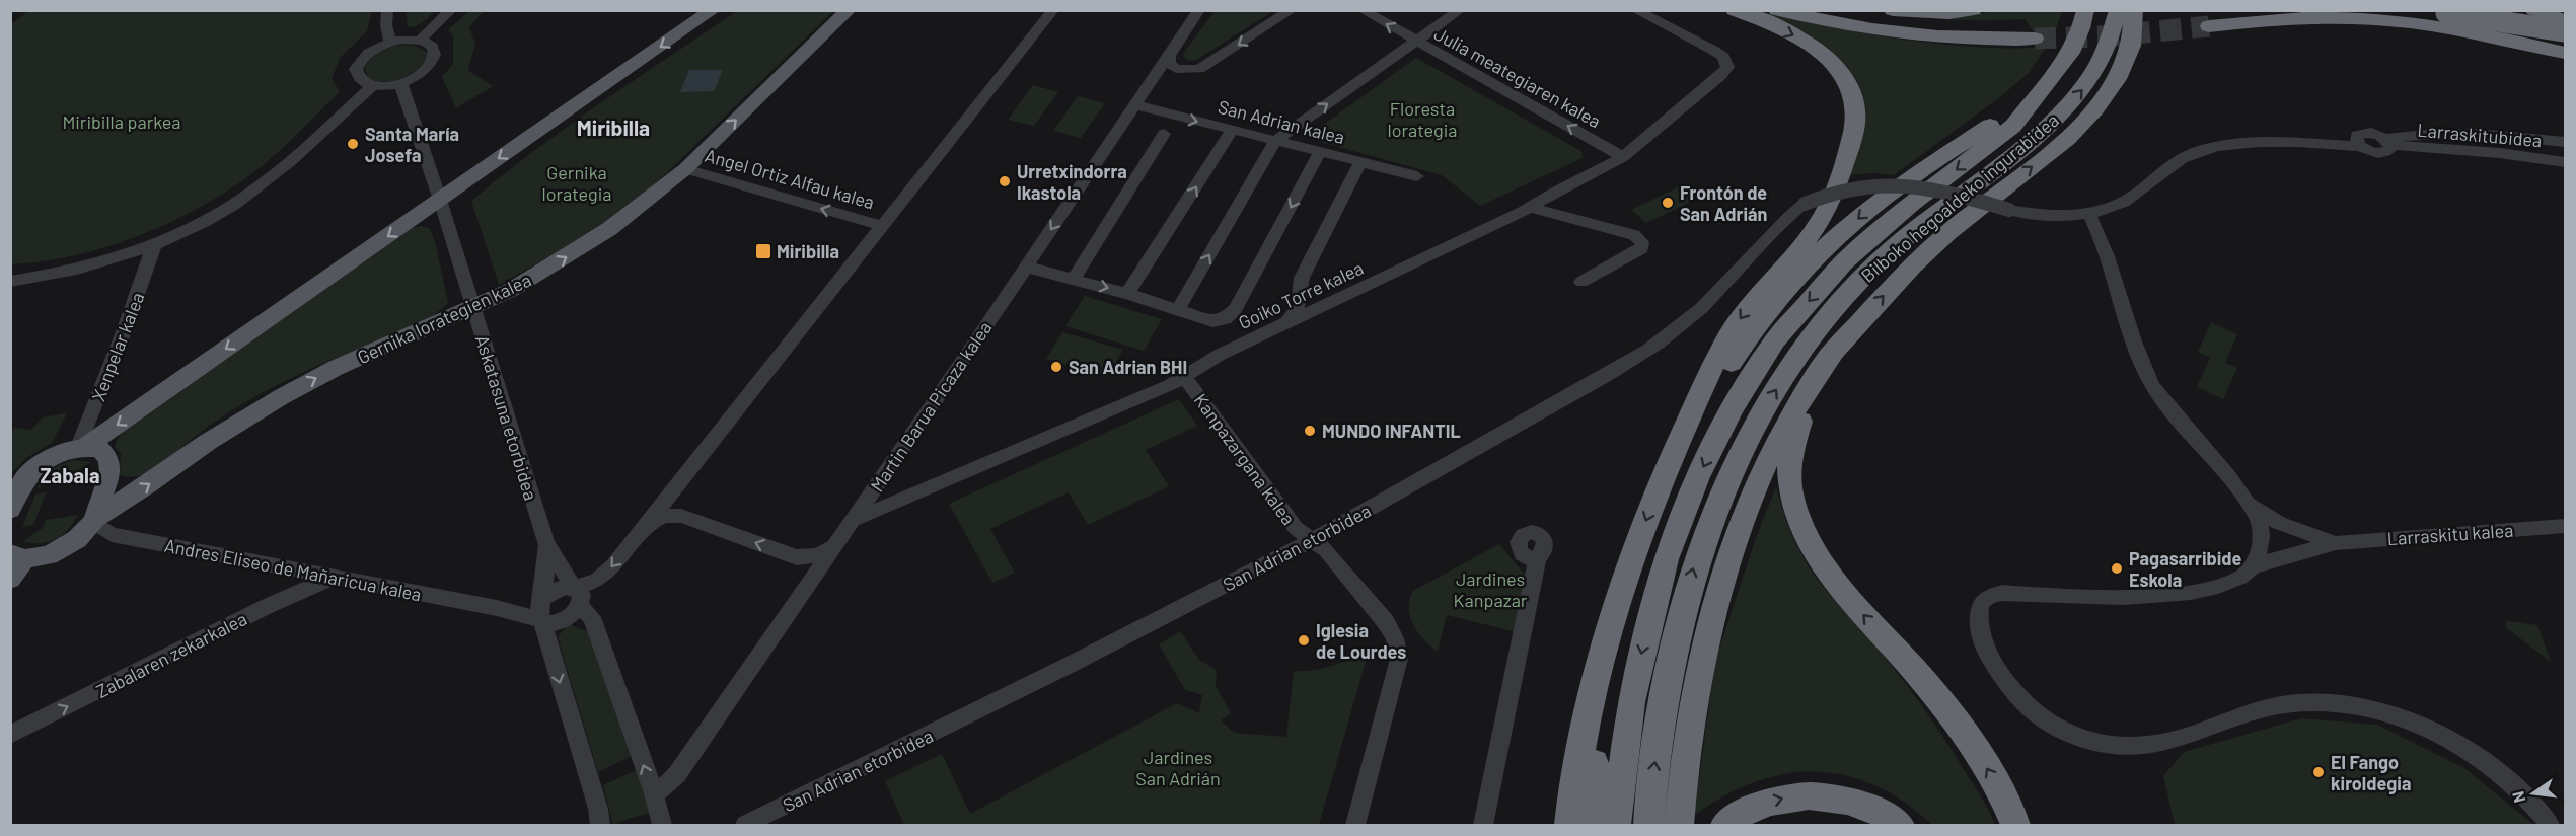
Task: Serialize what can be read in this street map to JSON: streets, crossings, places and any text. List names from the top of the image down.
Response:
{
  "streets": {
    "highway": ["Bilboko hegoaldeko ingurabidea"],
    "main road": ["Gernika lorategien kalea"],
    "street": [
      "Julia meategiaren kalea",
      "San Adrian kalea",
      "Larraskitubidea",
      "Angel Ortiz Alfau kalea",
      "Goiko Torre kalea",
      "Xenpelar kalea",
      "Martin Barua Picaza kalea",
      "Askatasuna etorbidea",
      "Kanpazargana kalea",
      "Larraskitu kalea",
      "San Adrian etorbidea",
      "Andres Eliseo de Mañaricua kalea",
      "Zabalaren zekarkalea"
    ]
  },
  "crossings": [
    ["Julia meategiaren kalea", "Goiko Torre kalea"],
    ["San Adrian kalea", "Martin Barua Picaza kalea"],
    ["Angel Ortiz Alfau kalea", "Gernika lorategien kalea"],
    ["Goiko Torre kalea", "Martin Barua Picaza kalea"],
    ["Goiko Torre kalea", "Kanpazargana kalea"],
    ["Gernika lorategien kalea", "Askatasuna etorbidea"],
    ["Gernika lorategien kalea", "Andres Eliseo de Mañaricua kalea"],
    ["Martin Barua Picaza kalea", "Askatasuna etorbidea"],
    ["Askatasuna etorbidea", "Andres Eliseo de Mañaricua kalea"],
    ["Kanpazargana kalea", "San Adrian etorbidea"],
    ["Andres Eliseo de Mañaricua kalea", "Zabalaren zekarkalea"]
  ],
  "one_way": ["Julia meategiaren kalea", "Angel Ortiz Alfau kalea", "Zabalaren zekarkalea"],
  "districts": ["Miribilla", "Zabala"],
  "parks": [
    "Floresta lorategia",
    "Miribilla parkea",
    "Gernika lorategia",
    "Jardines Kanpazar",
    "Jardines San Adrián"
  ],
  "places": {
    "other": [
      "Santa María Josefa",
      "Urretxindorra Ikastola",
      "Frontón de San Adrián",
      "San Adrian BHI",
      "MUNDO INFANTIL",
      "Pagasarribide Eskola",
      "Iglesia de Lourdes",
      "El Fango kiroldegia"
    ],
    "transit": ["Miribilla"]
  },
  "north": "left"
}
